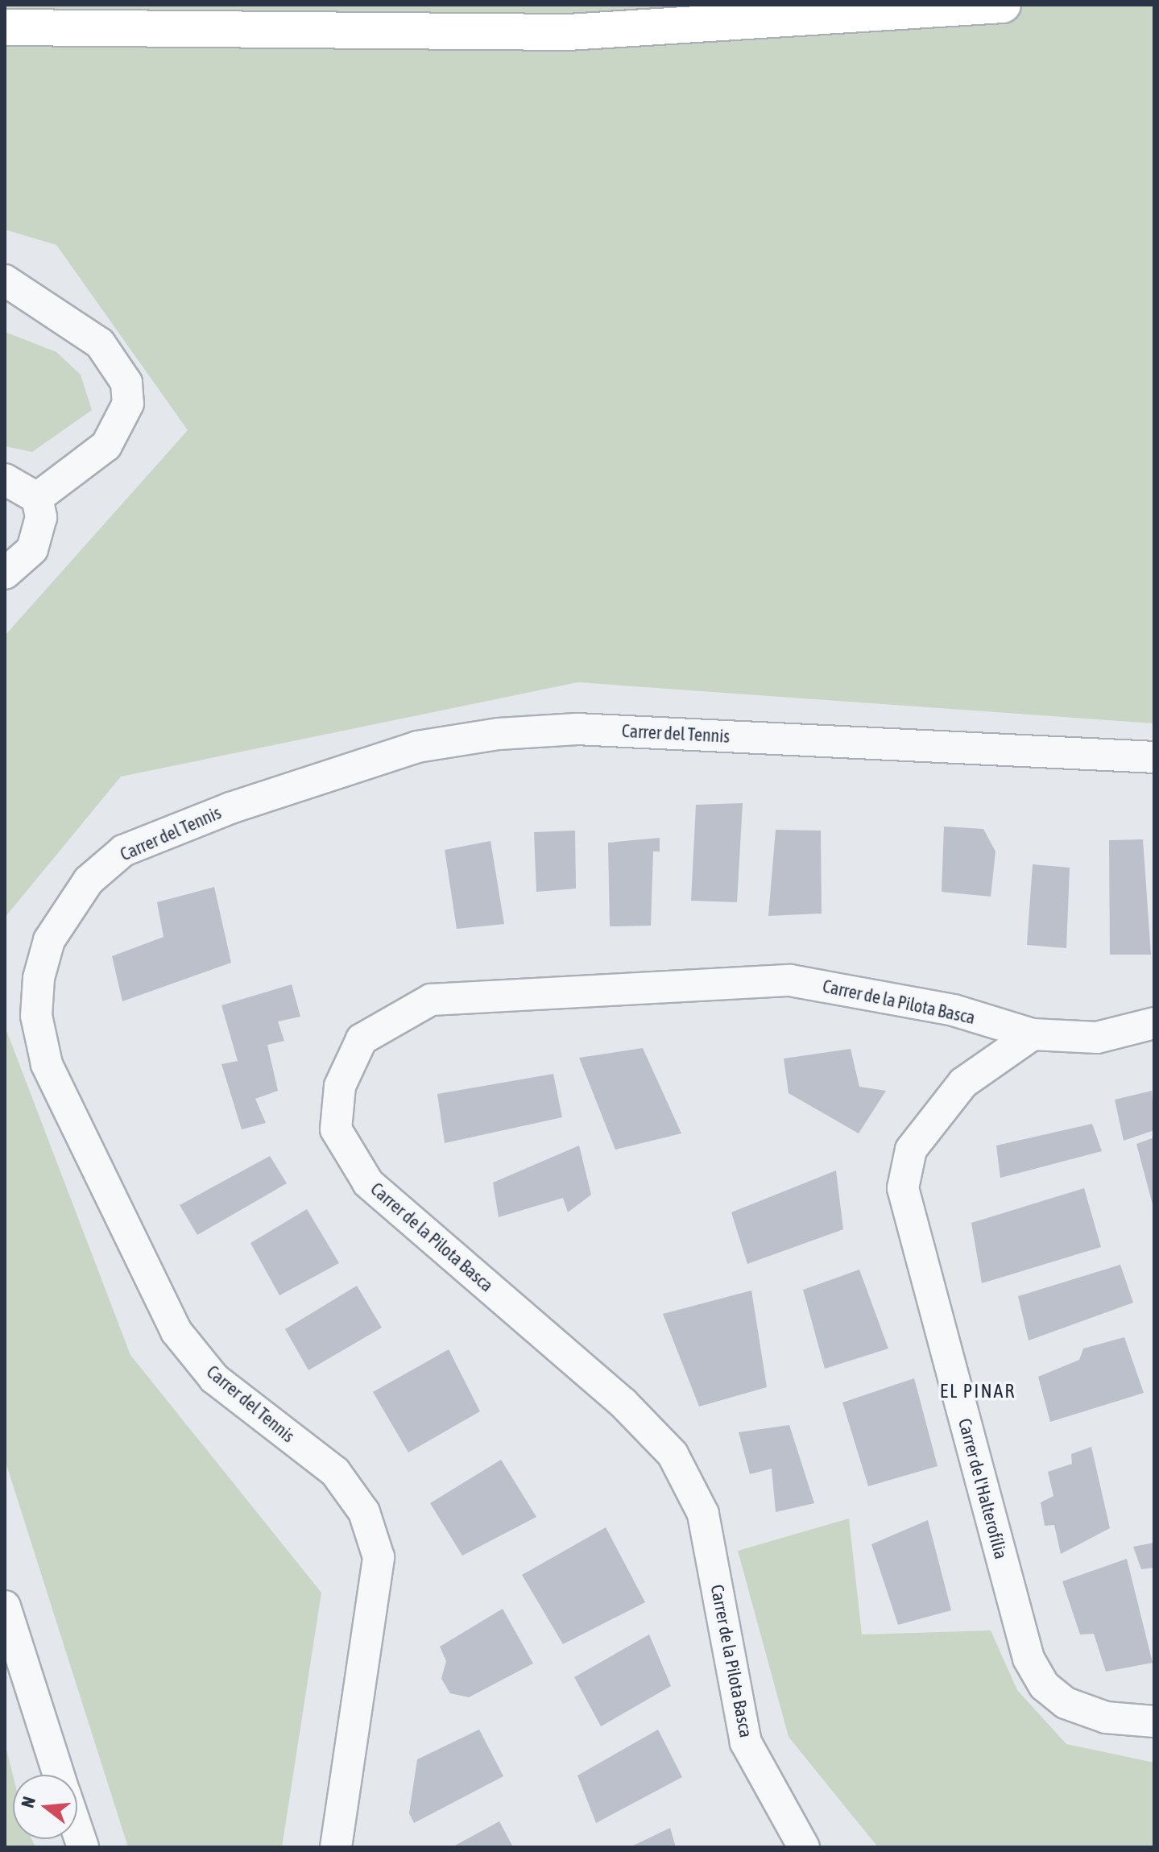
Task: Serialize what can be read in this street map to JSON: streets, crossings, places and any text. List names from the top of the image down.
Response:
{
  "streets": {
    "street": ["Carrer del Tennis", "Carrer de la Pilota Basca", "Carrer de l'Halterofília"]
  },
  "crossings": [
    ["Carrer de la Pilota Basca", "Carrer de l'Halterofília"]
  ],
  "districts": ["EL PINAR"],
  "north": "left"
}
